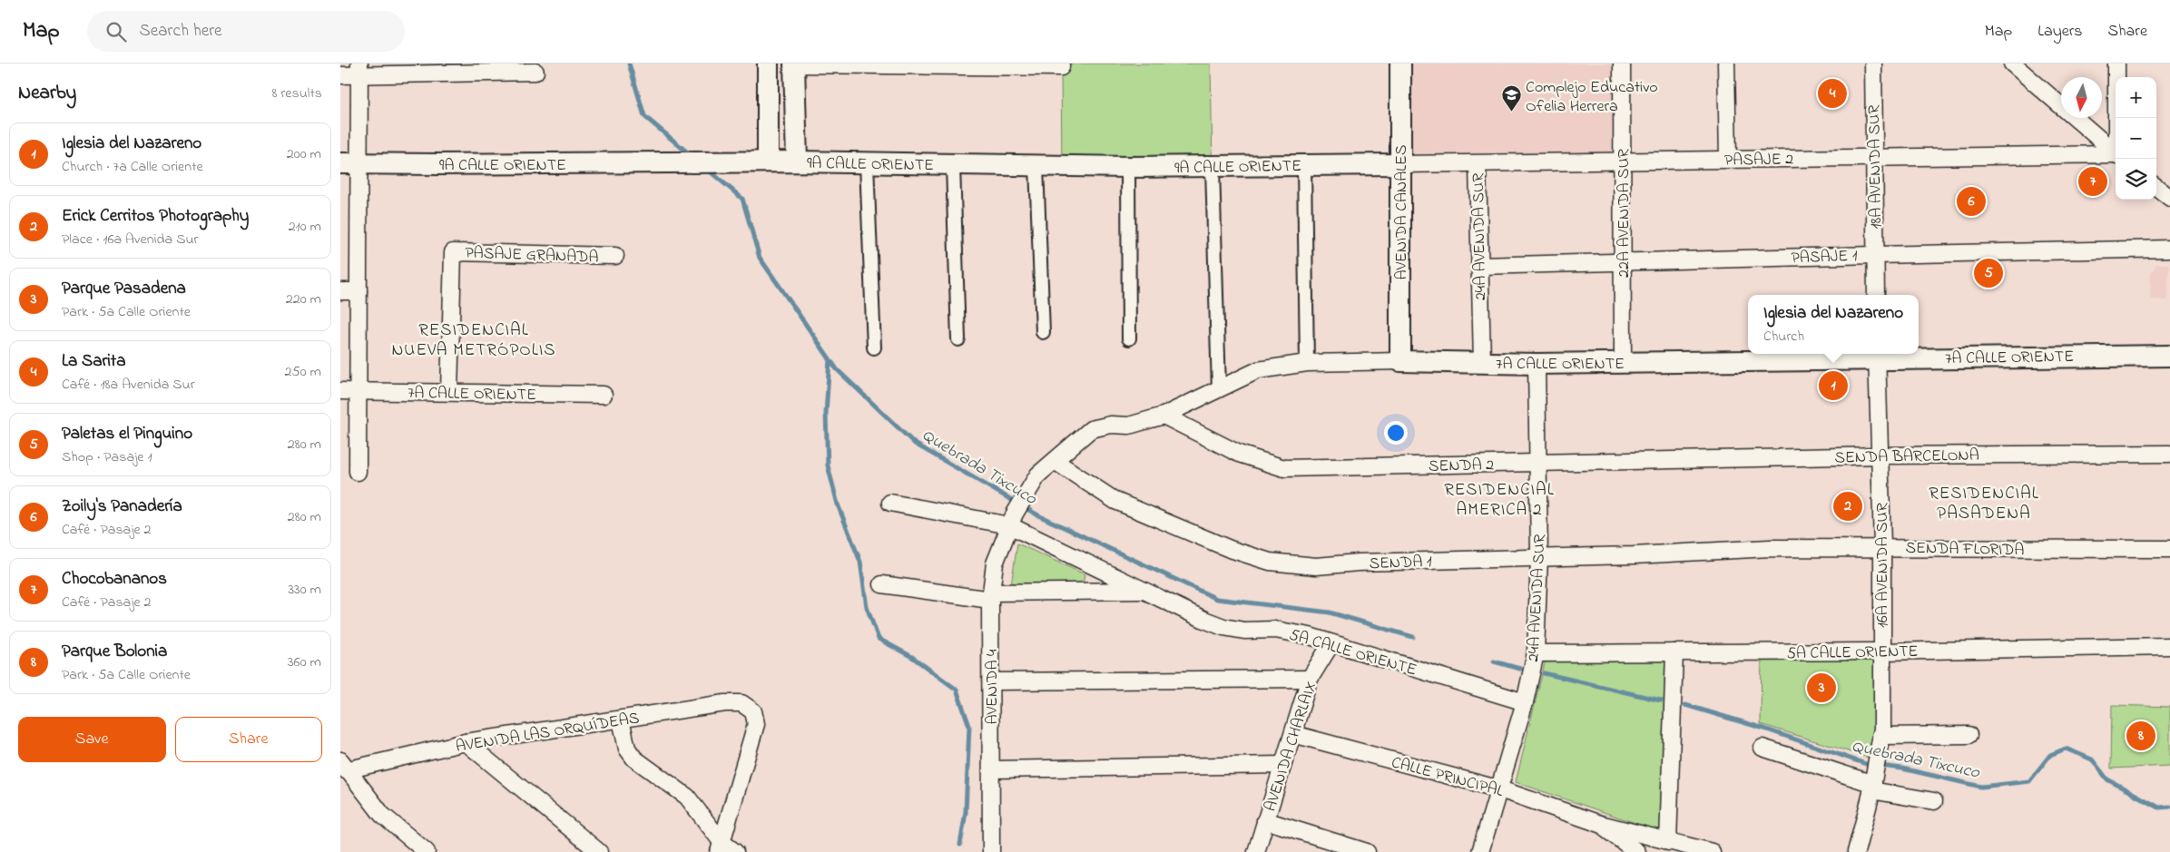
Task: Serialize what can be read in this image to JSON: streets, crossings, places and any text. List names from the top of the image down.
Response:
{
  "streets": {
    "street": [
      "PASAJE 2",
      "9A CALLE ORIENTE",
      "18A AVENIDA SUR",
      "AVENIDA CANALES",
      "22A AVENIDA SUR",
      "24A AVENIDA SUR",
      "PASAJE GRANADA",
      "PASAJE 1",
      "7A CALLE ORIENTE",
      "SENDA BARCELONA",
      "SENDA 2",
      "SENDA FLORIDA",
      "SENDA 1",
      "16A AVENIDA SUR",
      "5A CALLE ORIENTE",
      "AVENIDA 4",
      "AVENIDA LAS ORQUÍDEAS",
      "AVENIDA CHARLAIX",
      "CALLE PRINCIPAL"
    ]
  },
  "crossings": [
    ["PASAJE 2", "9A CALLE ORIENTE"],
    ["PASAJE 2", "18A AVENIDA SUR"],
    ["PASAJE 2", "AVENIDA CANALES"],
    ["PASAJE 2", "22A AVENIDA SUR"],
    ["PASAJE 2", "24A AVENIDA SUR"],
    ["9A CALLE ORIENTE", "AVENIDA CANALES"],
    ["18A AVENIDA SUR", "PASAJE 1"],
    ["AVENIDA CANALES", "7A CALLE ORIENTE"],
    ["22A AVENIDA SUR", "PASAJE 1"],
    ["22A AVENIDA SUR", "7A CALLE ORIENTE"],
    ["24A AVENIDA SUR", "PASAJE 1"],
    ["24A AVENIDA SUR", "7A CALLE ORIENTE"],
    ["24A AVENIDA SUR", "SENDA 2"],
    ["24A AVENIDA SUR", "SENDA 1"],
    ["24A AVENIDA SUR", "5A CALLE ORIENTE"],
    ["24A AVENIDA SUR", "CALLE PRINCIPAL"],
    ["PASAJE GRANADA", "7A CALLE ORIENTE"],
    ["7A CALLE ORIENTE", "SENDA 2"],
    ["7A CALLE ORIENTE", "SENDA 1"],
    ["7A CALLE ORIENTE", "16A AVENIDA SUR"],
    ["7A CALLE ORIENTE", "5A CALLE ORIENTE"],
    ["7A CALLE ORIENTE", "AVENIDA 4"],
    ["SENDA BARCELONA", "SENDA 2"],
    ["SENDA BARCELONA", "16A AVENIDA SUR"],
    ["SENDA FLORIDA", "SENDA 1"],
    ["SENDA FLORIDA", "16A AVENIDA SUR"],
    ["16A AVENIDA SUR", "5A CALLE ORIENTE"],
    ["5A CALLE ORIENTE", "AVENIDA 4"],
    ["5A CALLE ORIENTE", "AVENIDA CHARLAIX"],
    ["AVENIDA CHARLAIX", "CALLE PRINCIPAL"]
  ],
  "districts": ["RESIDENCIAL NUEVA METRÓPOLIS", "RESIDENCIAL AMERICA 2", "RESIDENCIAL PASADENA"],
  "water": ["Quebrada Tixcuco"],
  "places": {
    "school or university": ["Complejo Educativo Ofelia Herrera"]
  },
  "north": "bottom",
  "page": {
    "header": "Map",
    "search": "Search here",
    "nav": ["Map", "Layers", "Share"],
    "heading": ["Nearby", "8 results"],
    "map_buttons": ["+", "−"],
    "pins": [
      "4",
      "7",
      "6",
      "5",
      "1",
      "2",
      "3",
      "8"
    ],
    "list": [
      {
        "mark": "1",
        "name": "Iglesia del Nazareno",
        "note": "Church · 7a Calle Oriente",
        "value": "200 m"
      },
      {
        "mark": "2",
        "name": "Erick Cerritos Photography",
        "note": "Place · 16a Avenida Sur",
        "value": "210 m"
      },
      {
        "mark": "3",
        "name": "Parque Pasadena",
        "note": "Park · 5a Calle Oriente",
        "value": "220 m"
      },
      {
        "mark": "4",
        "name": "La Sarita",
        "note": "Café · 18a Avenida Sur",
        "value": "250 m"
      },
      {
        "mark": "5",
        "name": "Paletas el Pinguino",
        "note": "Shop · Pasaje 1",
        "value": "280 m"
      },
      {
        "mark": "6",
        "name": "Zoily's Panadería",
        "note": "Café · Pasaje 2",
        "value": "280 m"
      },
      {
        "mark": "7",
        "name": "Chocobananos",
        "note": "Café · Pasaje 2",
        "value": "330 m"
      },
      {
        "mark": "8",
        "name": "Parque Bolonia",
        "note": "Park · 5a Calle Oriente",
        "value": "360 m"
      }
    ],
    "popup": ["Iglesia del Nazareno", "Church"],
    "buttons": ["Save", "Share"]
  }
}
